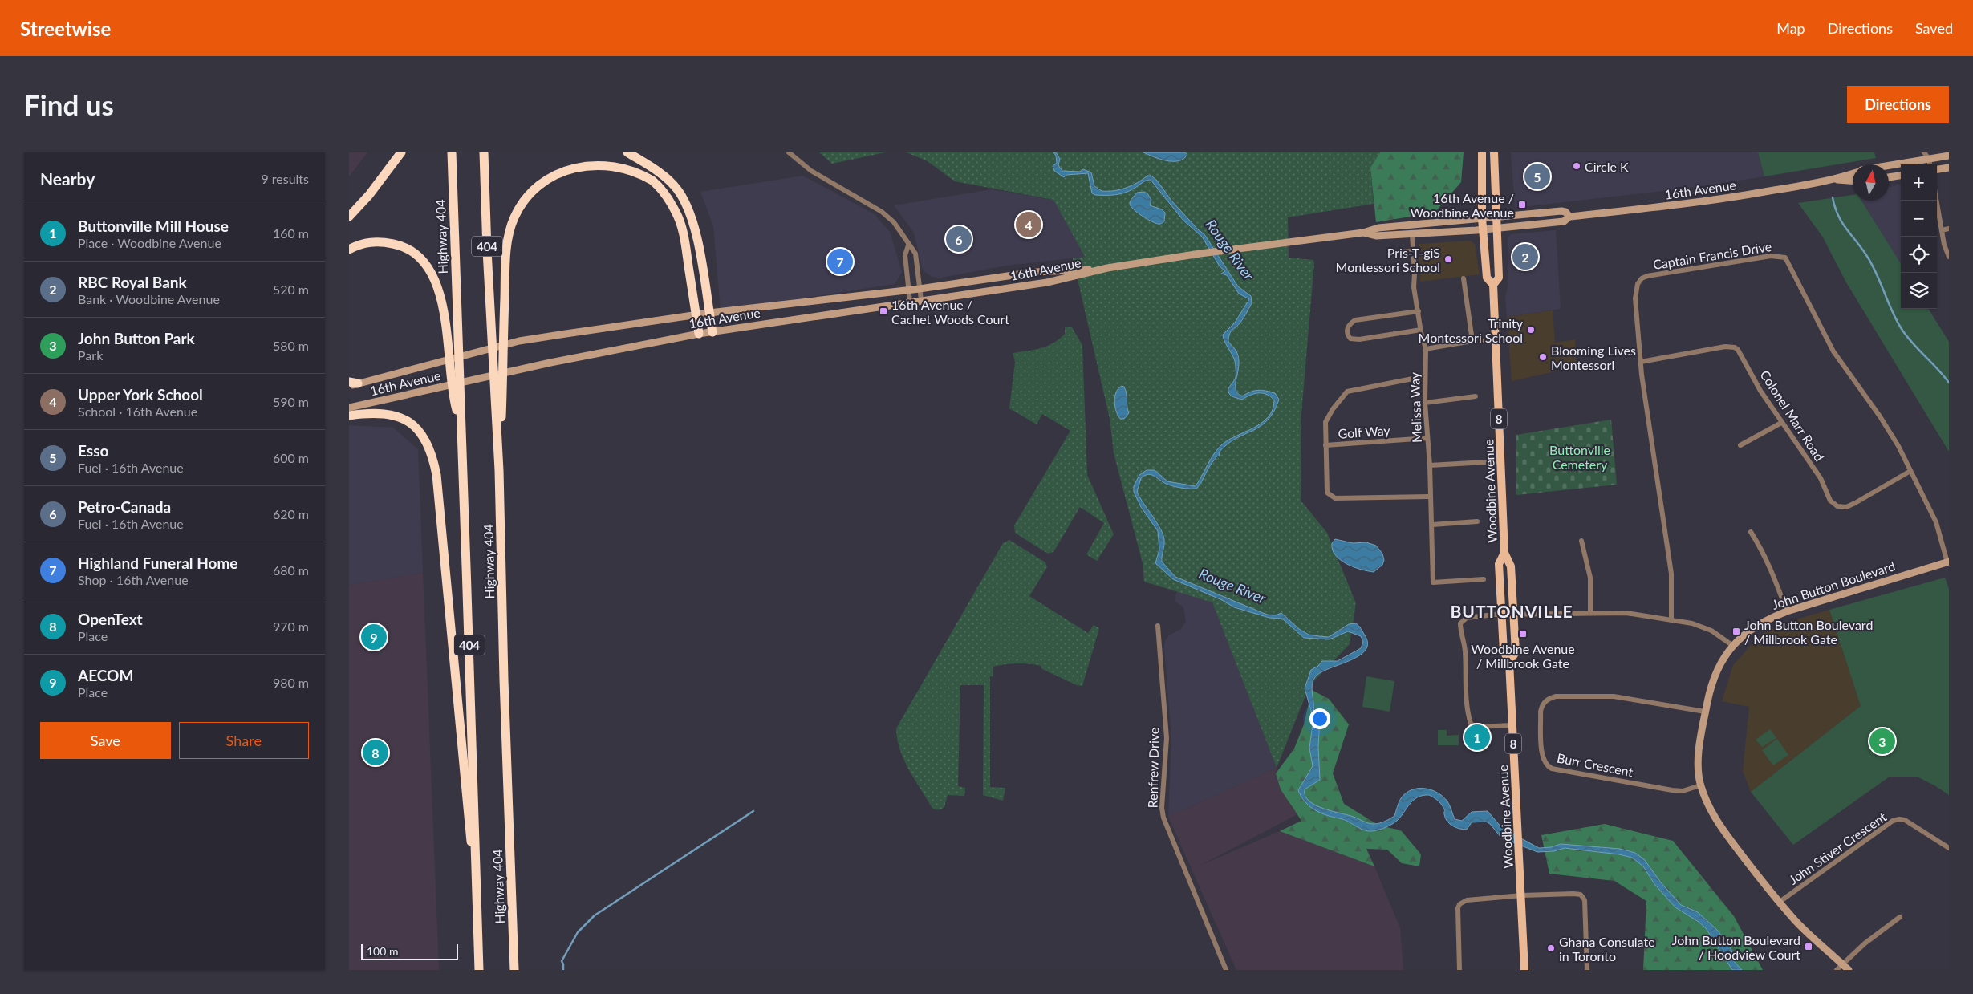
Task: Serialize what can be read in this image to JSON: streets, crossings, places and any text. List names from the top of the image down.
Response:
{
  "streets": {
    "highway": ["Highway 404", "404"],
    "main road": [
      "16th Avenue",
      "8",
      "Woodbine Avenue",
      "John Button Boulevard"
    ],
    "street": [
      "Captain Francis Drive",
      "Melissa Way",
      "Colonel Marr Road",
      "Golf Way",
      "Burr Crescent",
      "Renfrew Drive",
      "John Stiver Crescent"
    ]
  },
  "crossings": [
    ["16th Avenue", "Melissa Way"],
    ["16th Avenue", "Woodbine Avenue"],
    ["Highway 404", "404"],
    ["Captain Francis Drive", "Colonel Marr Road"],
    ["Captain Francis Drive", "John Button Boulevard"],
    ["Melissa Way", "Golf Way"],
    ["John Button Boulevard", "Burr Crescent"],
    ["John Button Boulevard", "John Stiver Crescent"]
  ],
  "districts": ["BUTTONVILLE"],
  "water": ["Rouge River"],
  "parks": ["Buttonville Cemetery"],
  "places": {
    "other": [
      "Circle K",
      "Pris-T-giS Montessori School",
      "Trinity Montessori School",
      "Blooming Lives Montessori",
      "Ghana Consulate in Toronto"
    ],
    "transit": [
      "16th Avenue / Woodbine Avenue",
      "16th Avenue / Cachet Woods Court",
      "John Button Boulevard / Millbrook Gate",
      "Woodbine Avenue / Millbrook Gate",
      "John Button Boulevard / Hoodview Court"
    ]
  },
  "scale_bar": "100 m",
  "north": "top",
  "page": {
    "header": "Streetwise",
    "nav": ["Map", "Directions", "Saved"],
    "buttons": [
      "Directions",
      ["Save", "Share"]
    ],
    "title": "Find us",
    "heading": ["Nearby", "9 results"],
    "pins": [
      "5",
      "4",
      "6",
      "2",
      "7",
      "9",
      "1",
      "3",
      "8"
    ],
    "map_buttons": ["+", "−"],
    "list": [
      {
        "mark": "1",
        "name": "Buttonville Mill House",
        "note": "Place · Woodbine Avenue",
        "value": "160 m"
      },
      {
        "mark": "2",
        "name": "RBC Royal Bank",
        "note": "Bank · Woodbine Avenue",
        "value": "520 m"
      },
      {
        "mark": "3",
        "name": "John Button Park",
        "note": "Park",
        "value": "580 m"
      },
      {
        "mark": "4",
        "name": "Upper York School",
        "note": "School · 16th Avenue",
        "value": "590 m"
      },
      {
        "mark": "5",
        "name": "Esso",
        "note": "Fuel · 16th Avenue",
        "value": "600 m"
      },
      {
        "mark": "6",
        "name": "Petro-Canada",
        "note": "Fuel · 16th Avenue",
        "value": "620 m"
      },
      {
        "mark": "7",
        "name": "Highland Funeral Home",
        "note": "Shop · 16th Avenue",
        "value": "680 m"
      },
      {
        "mark": "8",
        "name": "OpenText",
        "note": "Place",
        "value": "970 m"
      },
      {
        "mark": "9",
        "name": "AECOM",
        "note": "Place",
        "value": "980 m"
      }
    ],
    "scale": "100 m"
  }
}
